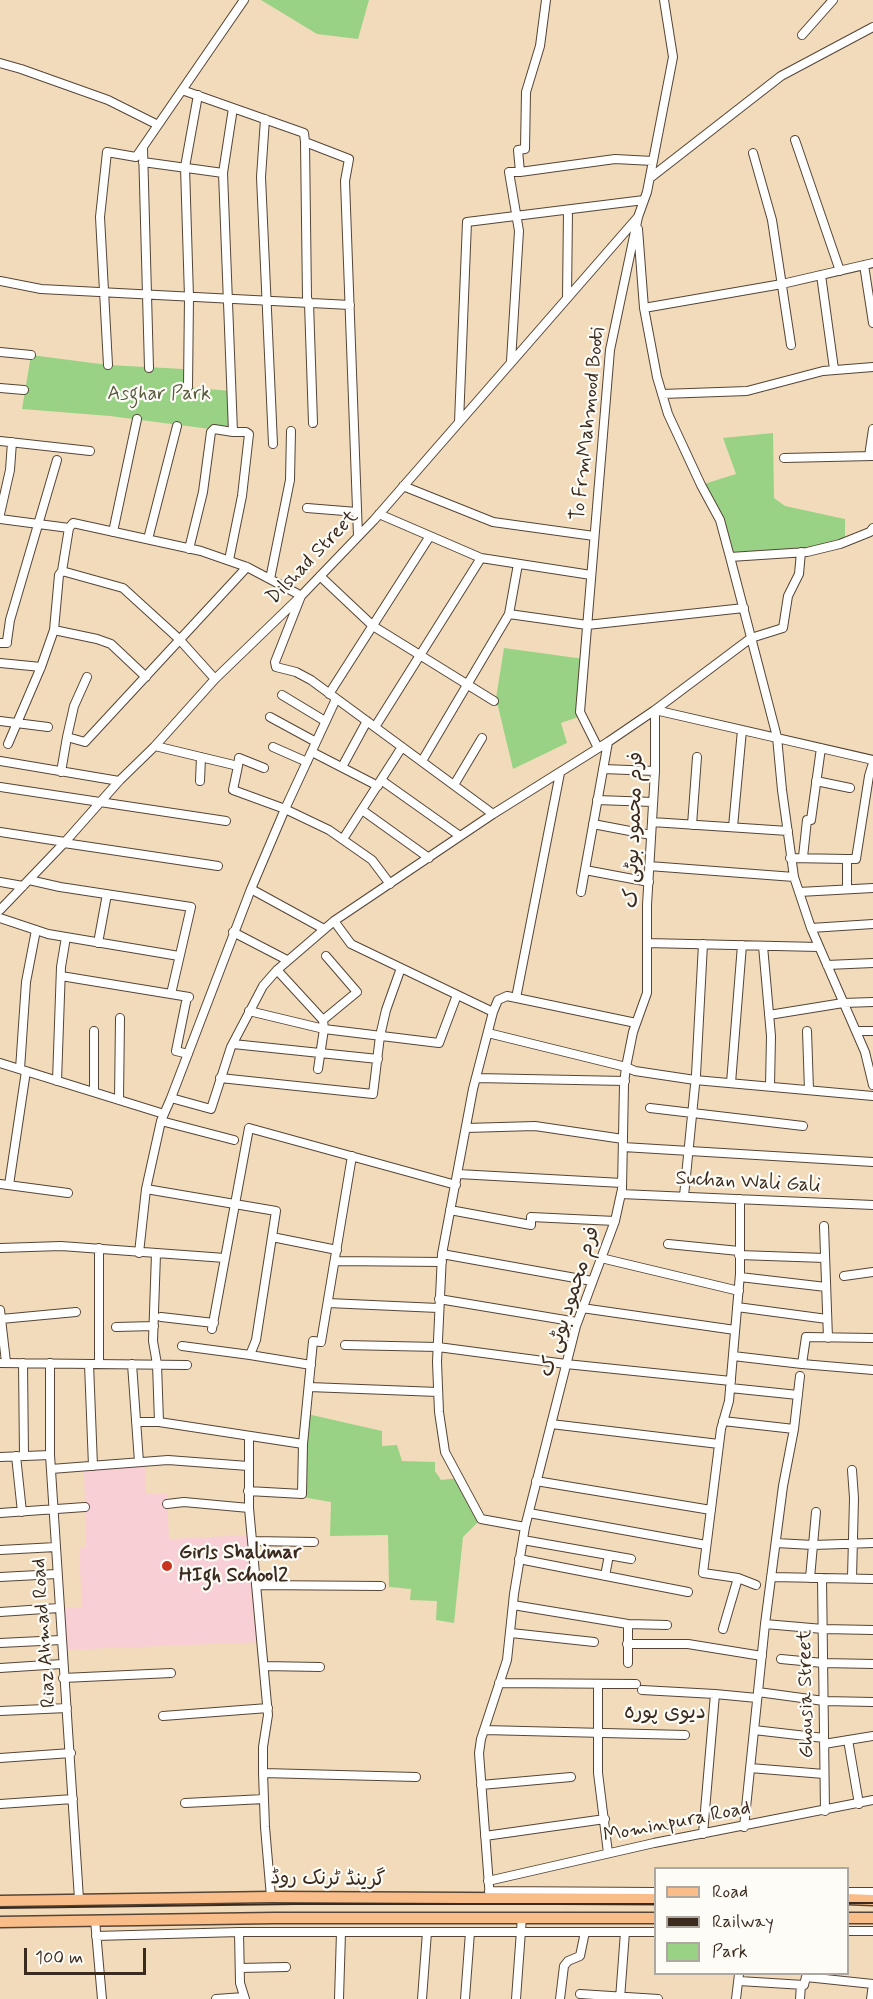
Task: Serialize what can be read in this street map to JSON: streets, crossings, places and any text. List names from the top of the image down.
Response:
{
  "streets": {
    "main road": ["گرینڈ ٹرنک روڈ"],
    "street": [
      "To FrmMahmood Booti",
      "Dilshad Street",
      "فرم محمود بوٹی ک",
      "Suchan Wali Gali",
      "Riaz Ahmad Road",
      "Ghousia Street",
      "Mominpura Road"
    ]
  },
  "crossings": [
    ["To FrmMahmood Booti", "Dilshad Street"],
    ["فرم محمود بوٹی ک", "Suchan Wali Gali"],
    ["فرم محمود بوٹی ک", "Mominpura Road"],
    ["فرم محمود بوٹی ک", "گرینڈ ٹرنک روڈ"],
    ["Riaz Ahmad Road", "گرینڈ ٹرنک روڈ"],
    ["Ghousia Street", "Mominpura Road"]
  ],
  "districts": ["دیوی پورہ"],
  "parks": ["Asghar Park"],
  "places": ["Girls Shalimar HIgh School2"],
  "legend": ["Road", "Railway", "Park"],
  "scale_bar": "100 m"
}
